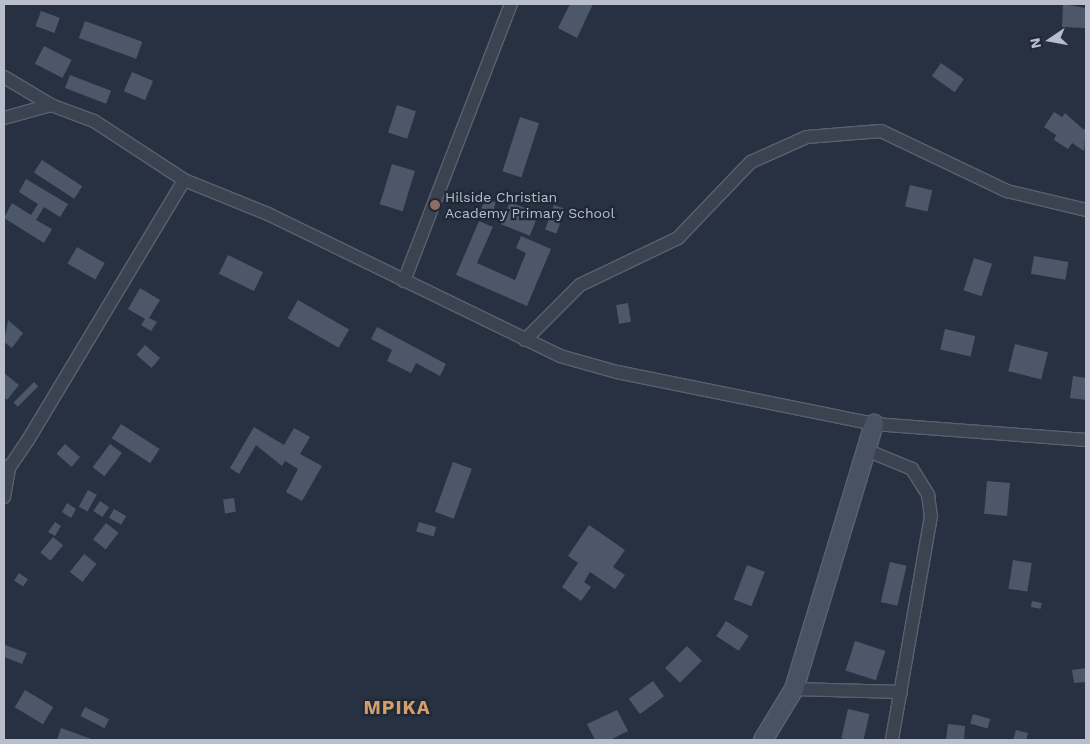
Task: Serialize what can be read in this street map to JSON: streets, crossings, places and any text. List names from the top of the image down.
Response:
{
  "districts": ["MPIKA"],
  "places": ["Hilside Christian Academy Primary School"],
  "north": "left"
}
